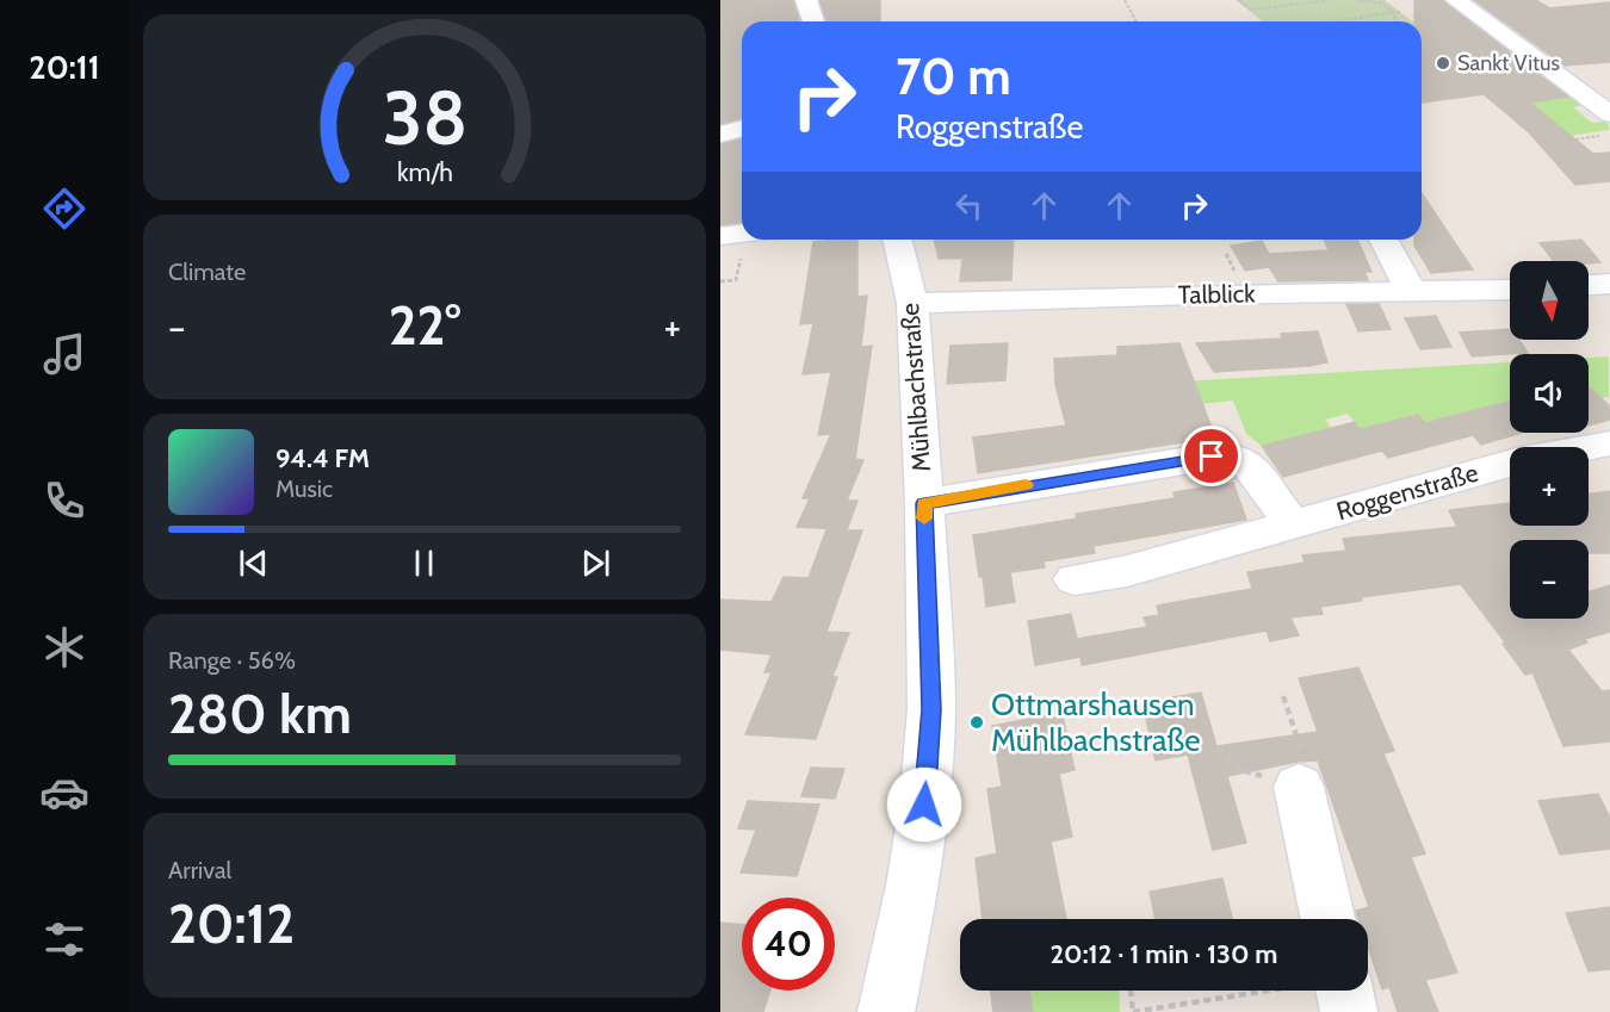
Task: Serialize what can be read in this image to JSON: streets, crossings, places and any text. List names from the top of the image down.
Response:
{
  "streets": {
    "street": ["Talblick", "Mühlbachstraße", "Roggenstraße"]
  },
  "crossings": [
    ["Talblick", "Mühlbachstraße"]
  ],
  "places": ["Sankt Vitus", "Ottmarshausen Mühlbachstraße"],
  "north": "bottom",
  "page": {
    "tabs": "20:11",
    "turn": ["70 m", "Roggenstraße"],
    "tile": [
      "Climate",
      ["Range · 56%", "280 km"],
      ["Arrival", "20:12"]
    ],
    "map_buttons": ["+", "−"],
    "heat": ["−", "22°", "+"],
    "song": ["94.4 FM", "Music"],
    "limit": "40",
    "trip": "20:12 · 1 min · 130 m",
    "gauge": ["38", "km/h"]
  }
}
